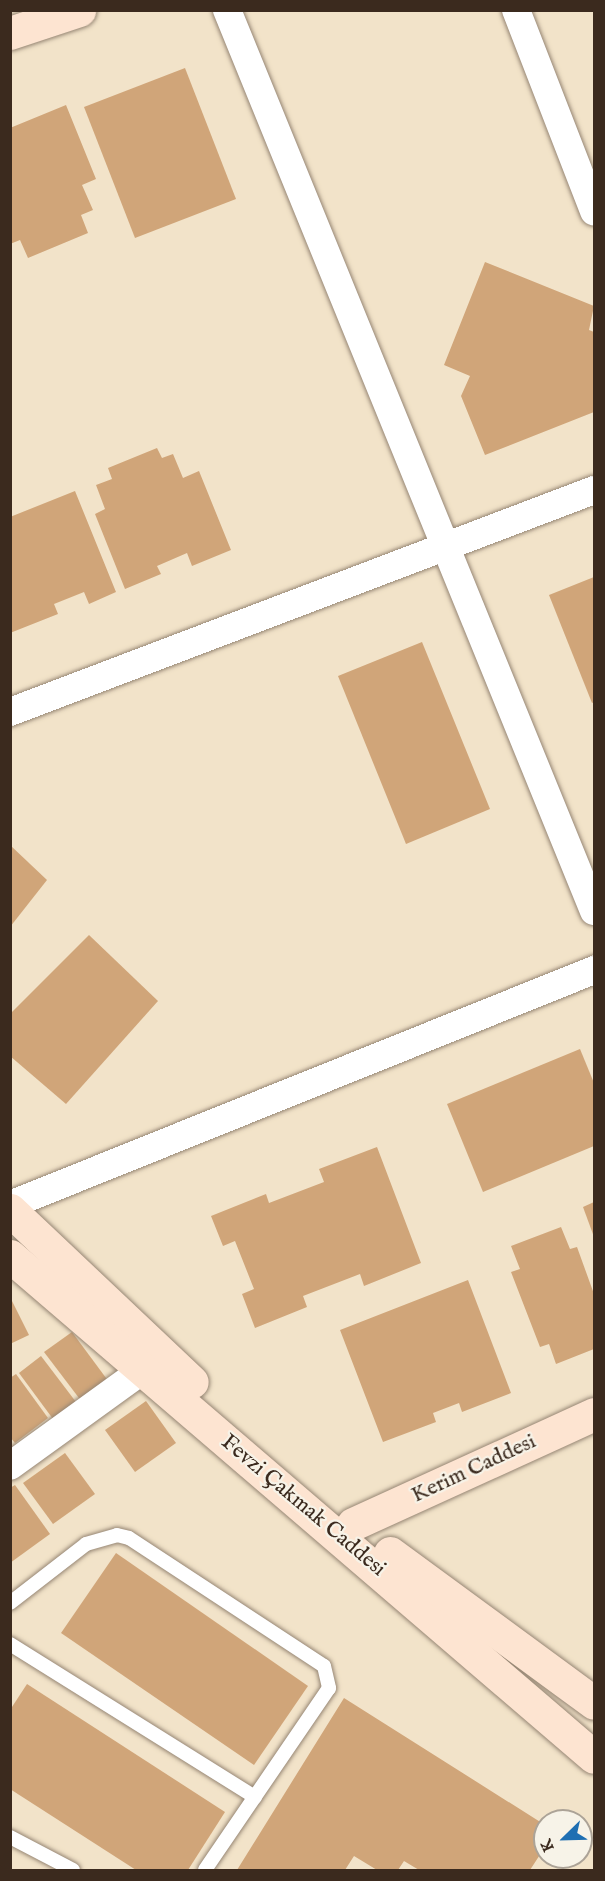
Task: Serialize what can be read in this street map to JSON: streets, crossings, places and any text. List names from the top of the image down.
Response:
{
  "streets": {
    "street": ["Kerim Caddesi", "Fevzi Çakmak Caddesi"]
  },
  "north": "bottom left"
}
